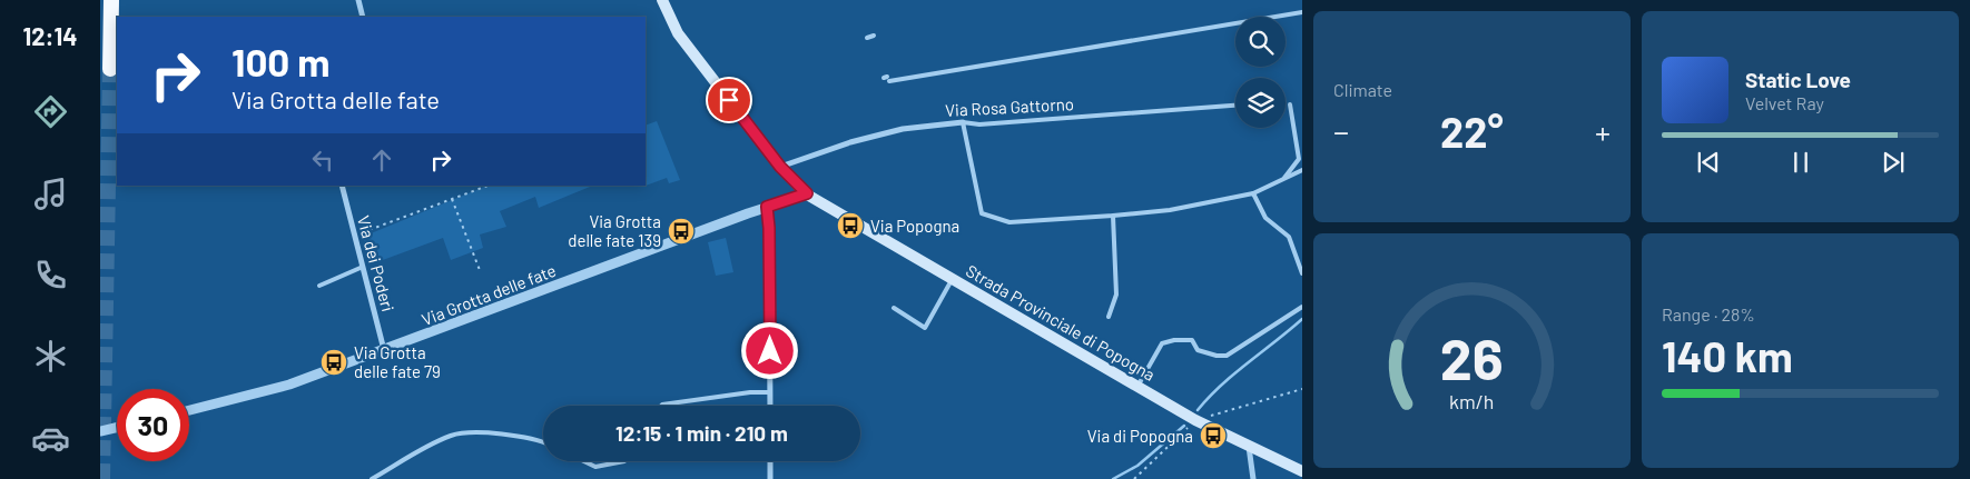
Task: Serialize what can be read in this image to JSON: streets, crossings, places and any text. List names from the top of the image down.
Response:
{
  "streets": {
    "main road": ["Strada Provinciale di Popogna"],
    "street": ["Via Rosa Gattorno", "Via dei Poderi", "Via Grotta delle fate"]
  },
  "crossings": [
    ["Via dei Poderi", "Via Grotta delle fate"],
    ["Via Grotta delle fate", "Strada Provinciale di Popogna"]
  ],
  "places": {
    "bus stop": [
      "Via Popogna",
      "Via Grotta delle fate 139",
      "Via Grotta delle fate 79",
      "Via di Popogna"
    ]
  },
  "page": {
    "tabs": "12:14",
    "tile": [
      "Climate",
      ["Range · 28%", "140 km"]
    ],
    "turn": ["100 m", "Via Grotta delle fate"],
    "song": ["Static Love", "Velvet Ray"],
    "heat": ["−", "22°", "+"],
    "limit": "30",
    "trip": "12:15 · 1 min · 210 m",
    "gauge": ["26", "km/h"]
  }
}
